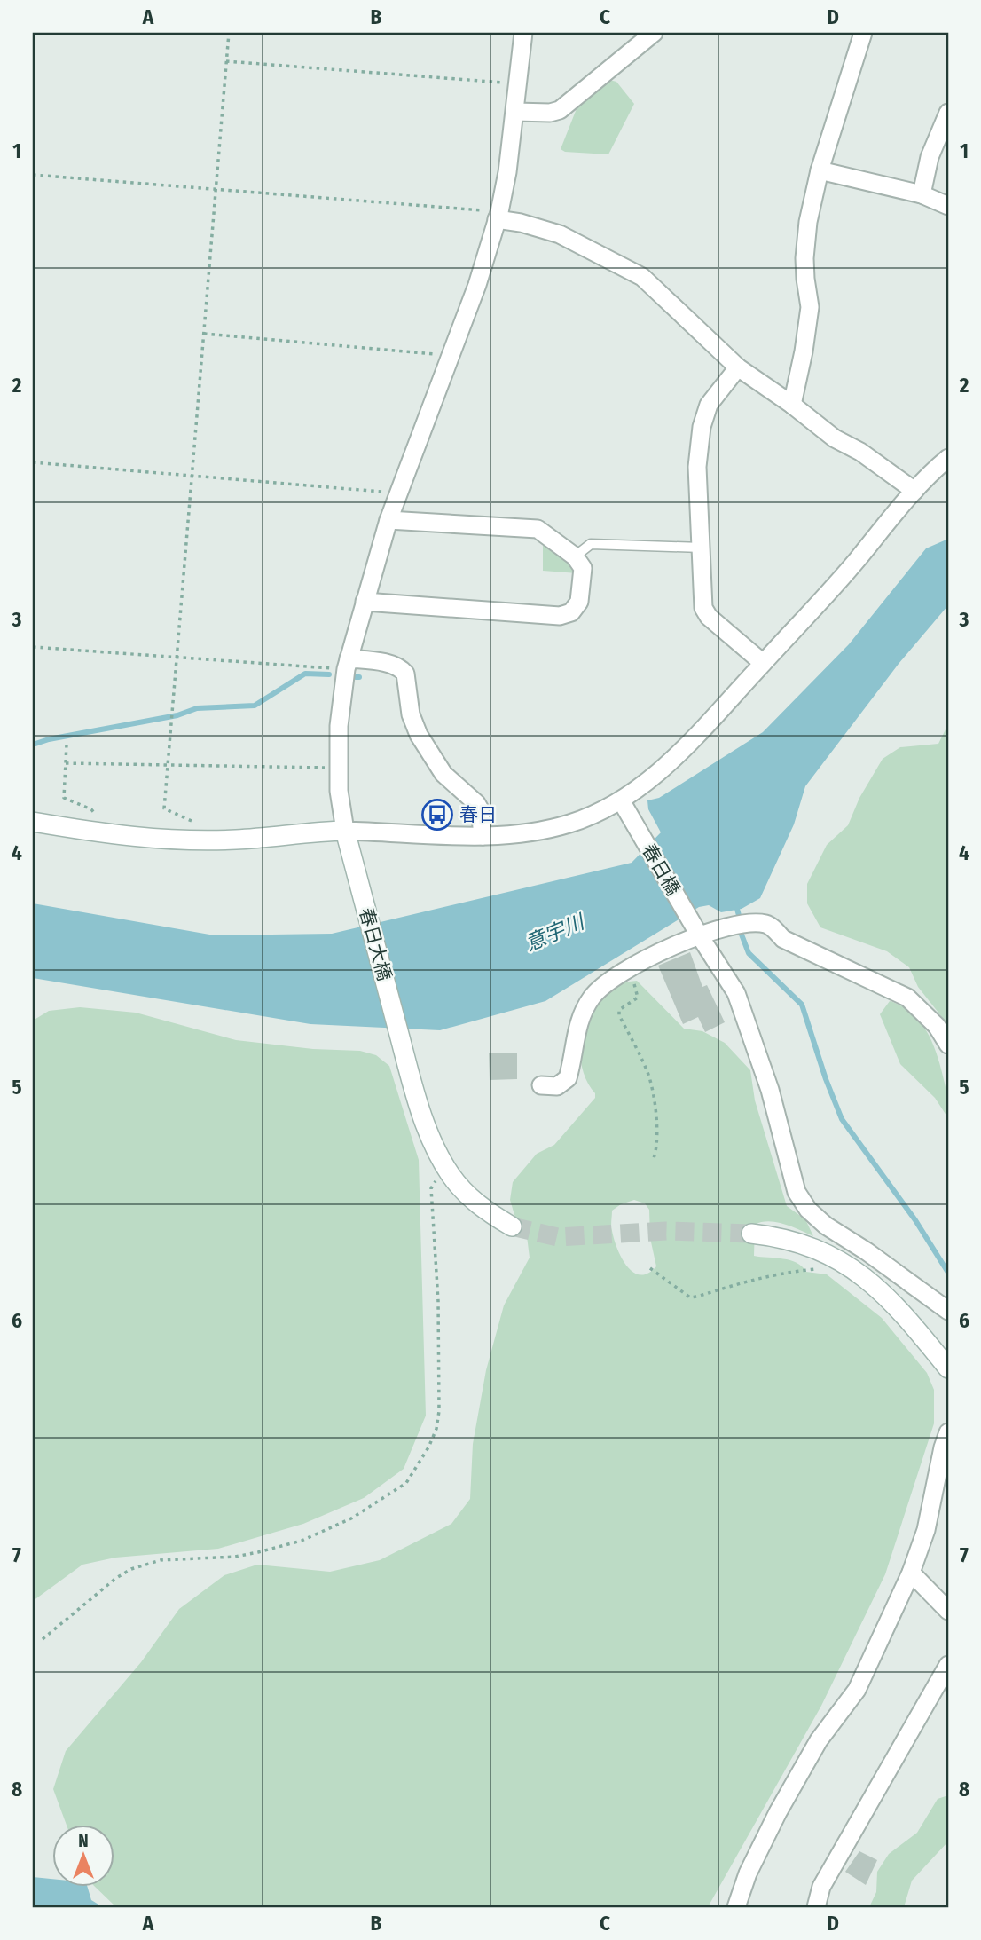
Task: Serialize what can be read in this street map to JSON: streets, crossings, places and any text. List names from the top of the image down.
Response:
{
  "streets": {
    "street": ["春日橋", "春日大橋"]
  },
  "water": ["意宇川"],
  "places": {
    "bus stop": ["春日"]
  },
  "north": "top",
  "grid": {
    "columns": [
      "A",
      "B",
      "C",
      "D"
    ],
    "rows": [
      "1",
      "2",
      "3",
      "4",
      "5",
      "6",
      "7",
      "8"
    ]
  }
}
